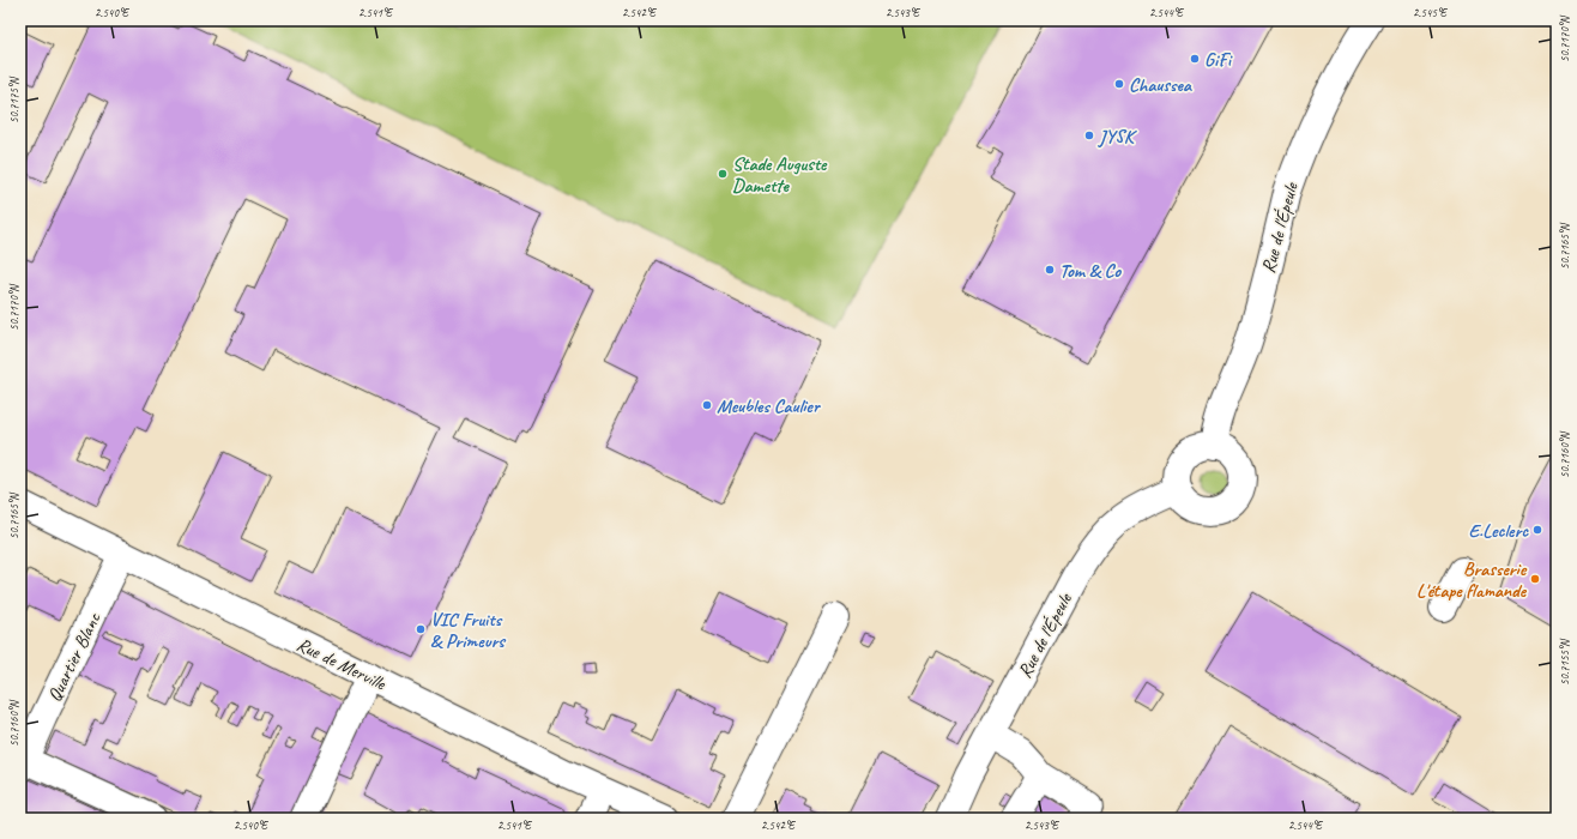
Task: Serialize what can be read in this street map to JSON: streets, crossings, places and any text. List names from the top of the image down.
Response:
{
  "streets": {
    "street": ["Rue de l'Épeule", "Quartier Blanc", "Rue de Merville"]
  },
  "crossings": [
    ["Quartier Blanc", "Rue de Merville"]
  ],
  "places": [
    "GiFi",
    "Chaussea",
    "JYSK",
    "Stade Auguste Damette",
    "Tom & Co",
    "Meubles Caulier",
    "E.Leclerc",
    "Brasserie L'étape flamande",
    "VIC Fruits & Primeurs"
  ],
  "coordinates": [
    "2.540°E",
    "2.541°E",
    "2.542°E",
    "2.543°E",
    "2.544°E",
    "2.545°E",
    "50.7170°N",
    "50.7175°N",
    "50.7165°N",
    "50.7160°N",
    "50.7155°N"
  ]
}
